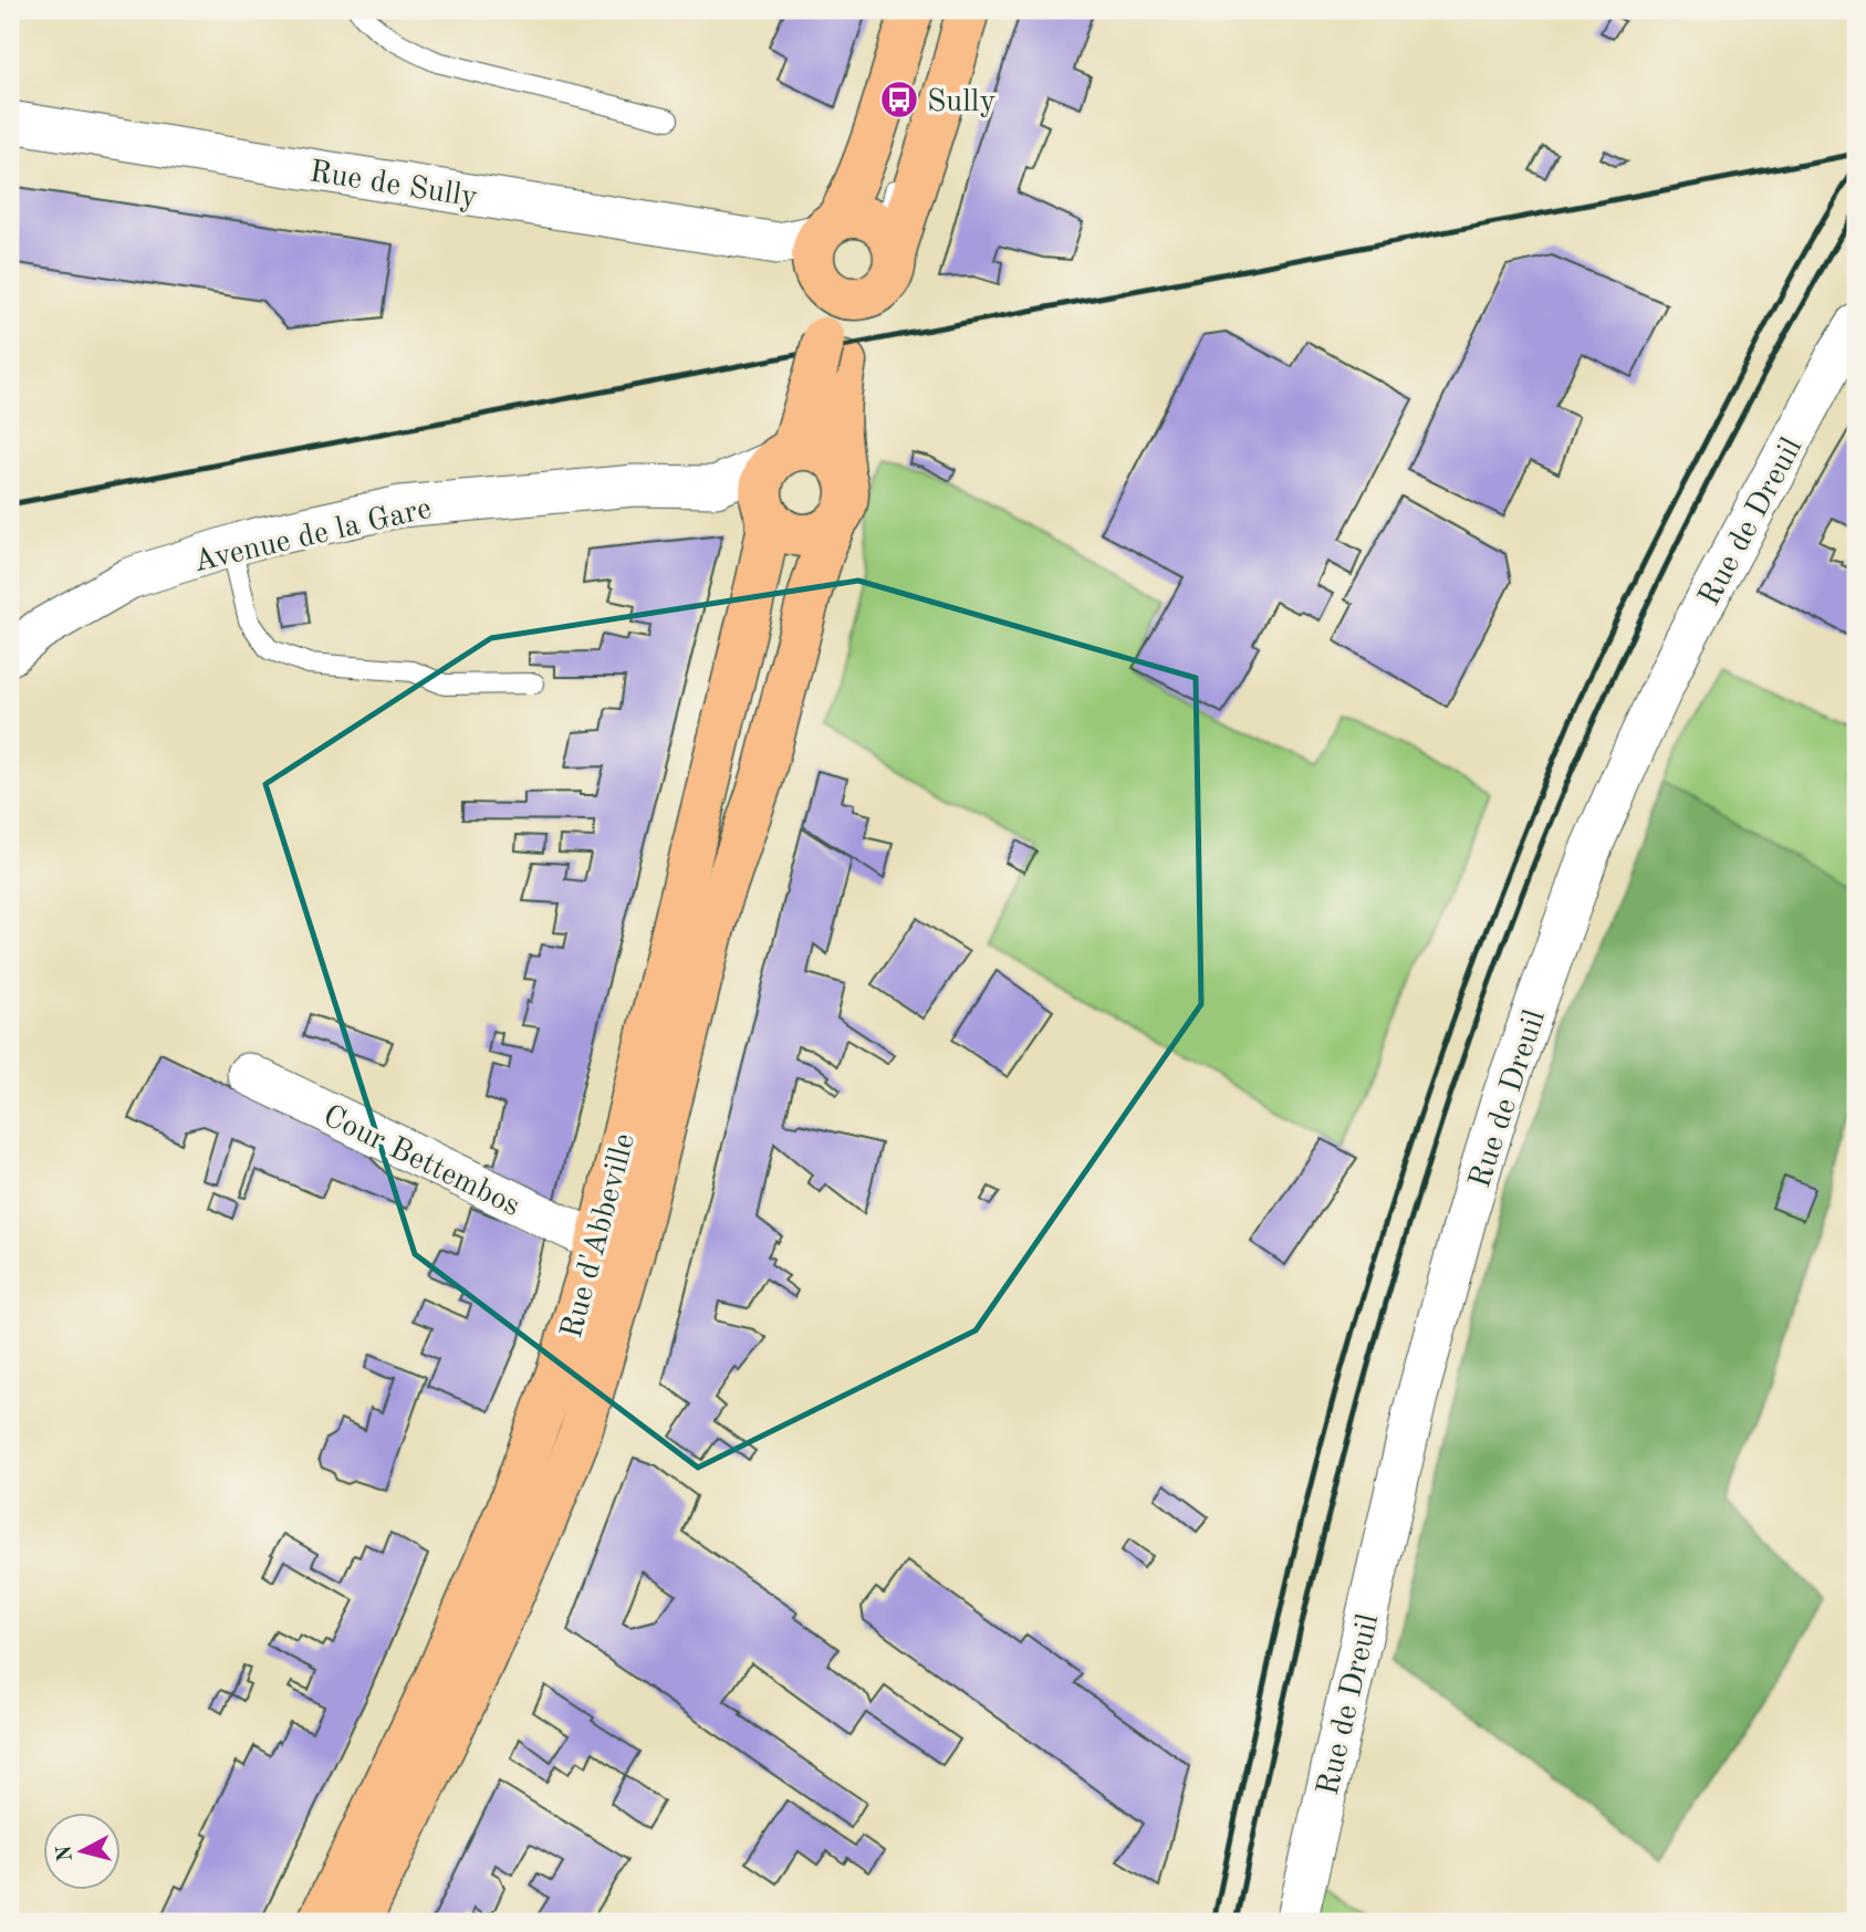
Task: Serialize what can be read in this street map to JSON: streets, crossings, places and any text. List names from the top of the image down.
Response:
{
  "streets": {
    "main road": ["Rue d'Abbeville"],
    "street": [
      "Rue de Sully",
      "Rue de Dreuil",
      "Avenue de la Gare",
      "Cour Bettembos"
    ]
  },
  "crossings": [
    ["Avenue de la Gare", "Rue d'Abbeville"],
    ["Cour Bettembos", "Rue d'Abbeville"]
  ],
  "places": {
    "bus stop": ["Sully"]
  },
  "north": "left"
}
